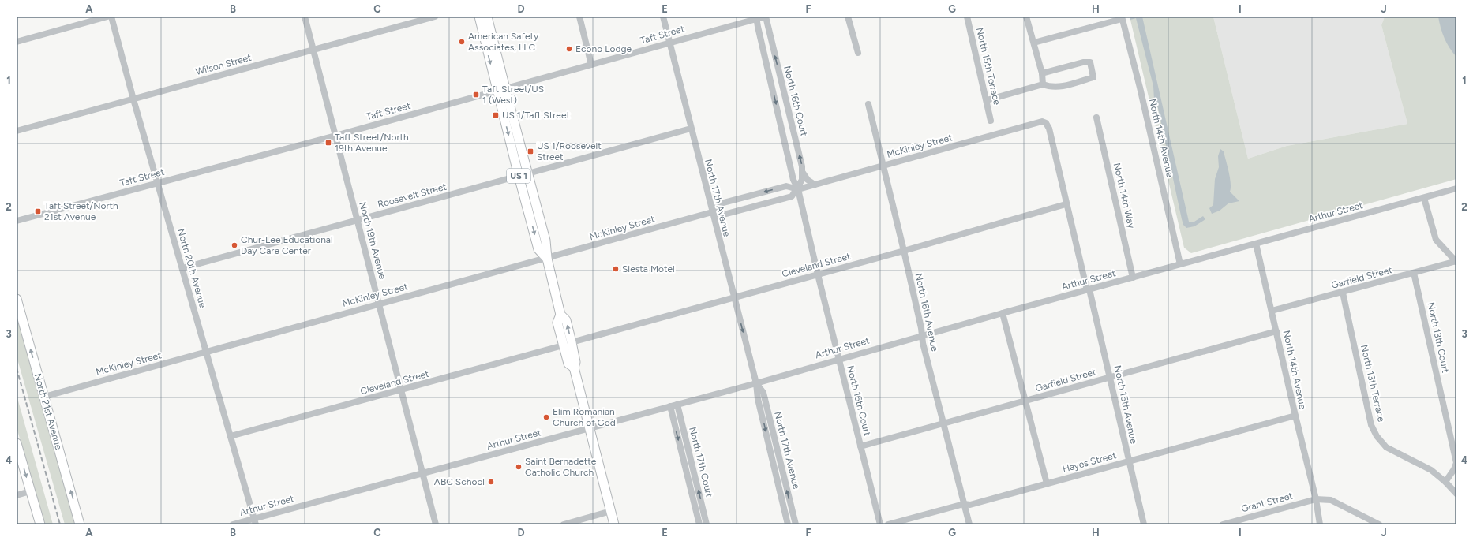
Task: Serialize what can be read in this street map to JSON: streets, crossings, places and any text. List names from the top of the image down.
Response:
{
  "streets": {
    "main road": ["US 1", "North 21st Avenue"],
    "street": [
      "Taft Street",
      "Wilson Street",
      "North 15th Terrace",
      "North 16th Court",
      "North 14th Avenue",
      "McKinley Street",
      "Roosevelt Street",
      "North 14th Way",
      "North 17th Avenue",
      "Arthur Street",
      "North 19th Avenue",
      "Cleveland Street",
      "North 20th Avenue",
      "Garfield Street",
      "North 16th Avenue",
      "North 13th Court",
      "North 13th Terrace",
      "North 15th Avenue",
      "North 17th Court",
      "Hayes Street",
      "Grant Street"
    ]
  },
  "crossings": [
    ["Taft Street", "North 16th Court"],
    ["Taft Street", "US 1"],
    ["Taft Street", "North 17th Avenue"],
    ["Taft Street", "North 19th Avenue"],
    ["Taft Street", "North 20th Avenue"],
    ["Wilson Street", "North 19th Avenue"],
    ["Wilson Street", "North 20th Avenue"],
    ["North 16th Court", "McKinley Street"],
    ["North 16th Court", "Arthur Street"],
    ["North 16th Court", "Cleveland Street"],
    ["North 16th Court", "Garfield Street"],
    ["North 14th Avenue", "Arthur Street"],
    ["North 14th Avenue", "Garfield Street"],
    ["North 14th Avenue", "Hayes Street"],
    ["North 14th Avenue", "Grant Street"],
    ["McKinley Street", "US 1"],
    ["McKinley Street", "North 17th Avenue"],
    ["McKinley Street", "North 19th Avenue"],
    ["McKinley Street", "North 20th Avenue"],
    ["McKinley Street", "North 16th Avenue"],
    ["McKinley Street", "North 15th Avenue"],
    ["McKinley Street", "North 21st Avenue"],
    ["US 1", "Roosevelt Street"],
    ["US 1", "Arthur Street"],
    ["US 1", "Cleveland Street"],
    ["Roosevelt Street", "North 19th Avenue"],
    ["Roosevelt Street", "North 20th Avenue"],
    ["North 14th Way", "Arthur Street"],
    ["North 17th Avenue", "Arthur Street"],
    ["North 17th Avenue", "Cleveland Street"],
    ["Arthur Street", "North 19th Avenue"],
    ["Arthur Street", "North 20th Avenue"],
    ["Arthur Street", "North 16th Avenue"],
    ["Arthur Street", "North 15th Avenue"],
    ["Arthur Street", "North 17th Court"],
    ["North 19th Avenue", "Cleveland Street"],
    ["Cleveland Street", "North 20th Avenue"],
    ["Cleveland Street", "North 16th Avenue"],
    ["Cleveland Street", "North 15th Avenue"],
    ["Garfield Street", "North 16th Avenue"],
    ["Garfield Street", "North 13th Court"],
    ["Garfield Street", "North 13th Terrace"],
    ["Garfield Street", "North 15th Avenue"],
    ["North 16th Avenue", "Hayes Street"],
    ["North 13th Court", "North 13th Terrace"],
    ["North 15th Avenue", "Hayes Street"]
  ],
  "places": {
    "other": [
      "American Safety Associates, LLC",
      "Econo Lodge",
      "Chur-Lee Educational Day Care Center",
      "Siesta Motel",
      "Elim Romanian Church of God",
      "Saint Bernadette Catholic Church",
      "ABC School"
    ],
    "transit": [
      "Taft Street/US 1 (West)",
      "US 1/Taft Street",
      "Taft Street/North 19th Avenue",
      "US 1/Roosevelt Street",
      "Taft Street/North 21st Avenue"
    ]
  },
  "grid": {
    "columns": [
      "A",
      "B",
      "C",
      "D",
      "E",
      "F",
      "G",
      "H",
      "I",
      "J"
    ],
    "rows": [
      "1",
      "2",
      "3",
      "4"
    ]
  }
}
